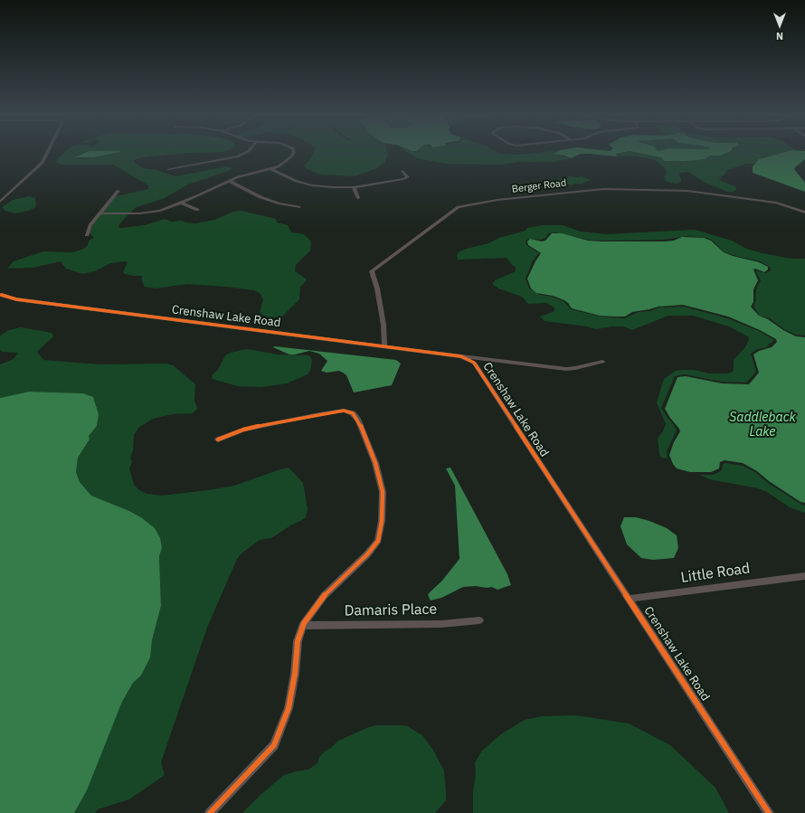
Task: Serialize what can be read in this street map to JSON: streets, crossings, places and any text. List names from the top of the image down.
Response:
{
  "streets": {
    "street": [
      "Berger Road",
      "Crenshaw Lake Road",
      "Little Road",
      "Damaris Place"
    ]
  },
  "crossings": [
    ["Berger Road", "Crenshaw Lake Road"],
    ["Crenshaw Lake Road", "Little Road"]
  ],
  "water": ["Saddleback Lake"],
  "north": "bottom"
}
